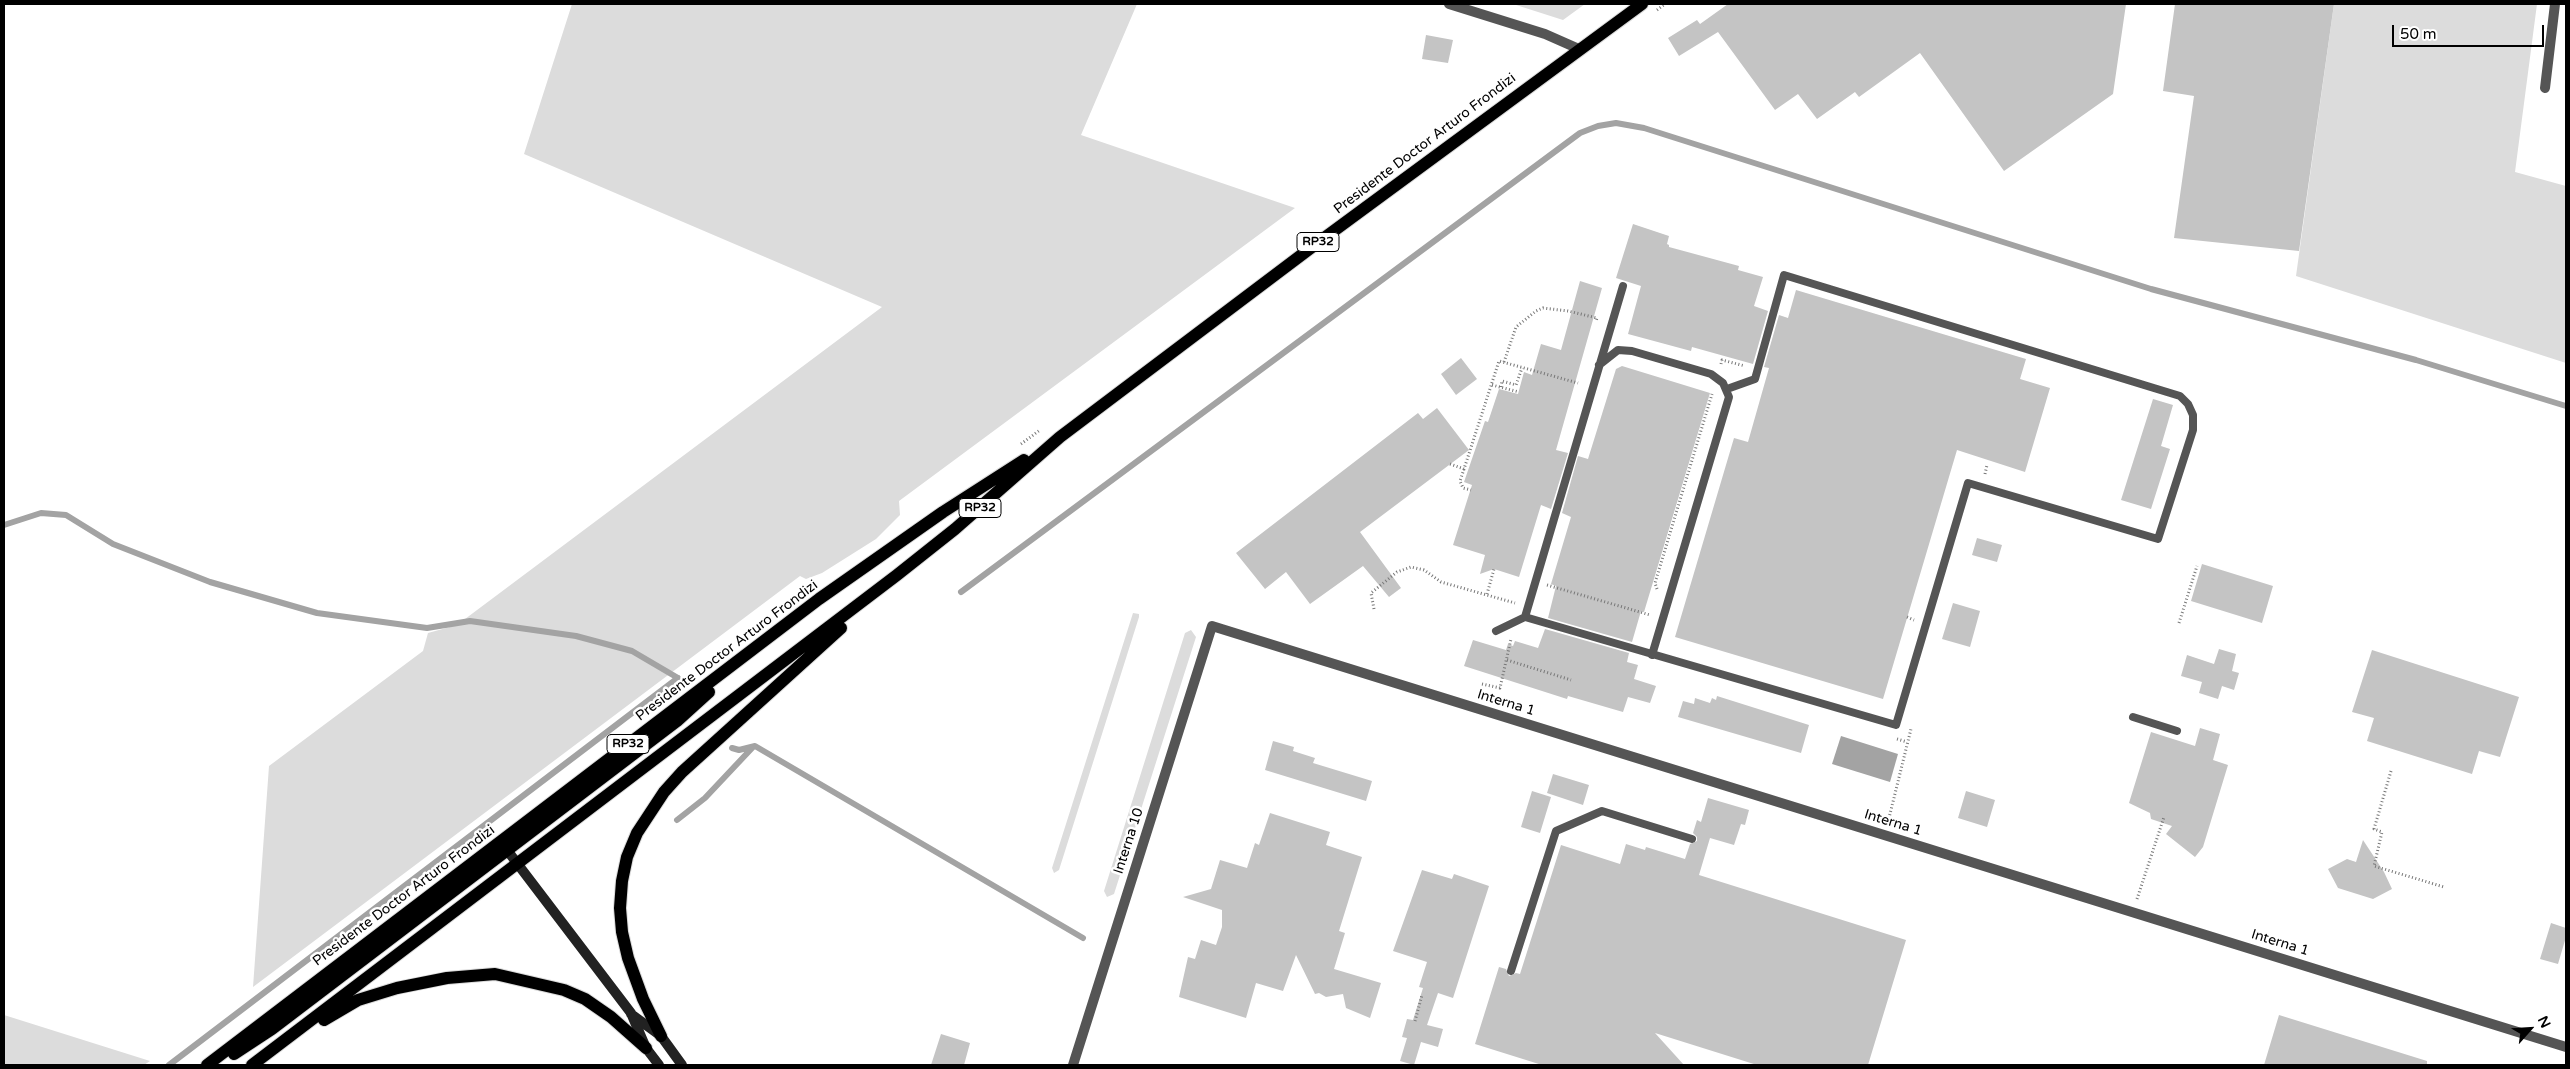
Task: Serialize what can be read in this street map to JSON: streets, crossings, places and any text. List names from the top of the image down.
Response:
{
  "streets": {
    "main road": ["Presidente Doctor Arturo Frondizi", "RP32"],
    "street": ["Interna 1", "Interna 10"]
  },
  "crossings": [
    ["Interna 1", "Interna 10"]
  ],
  "scale_bar": "50 m",
  "north": "top right"
}
